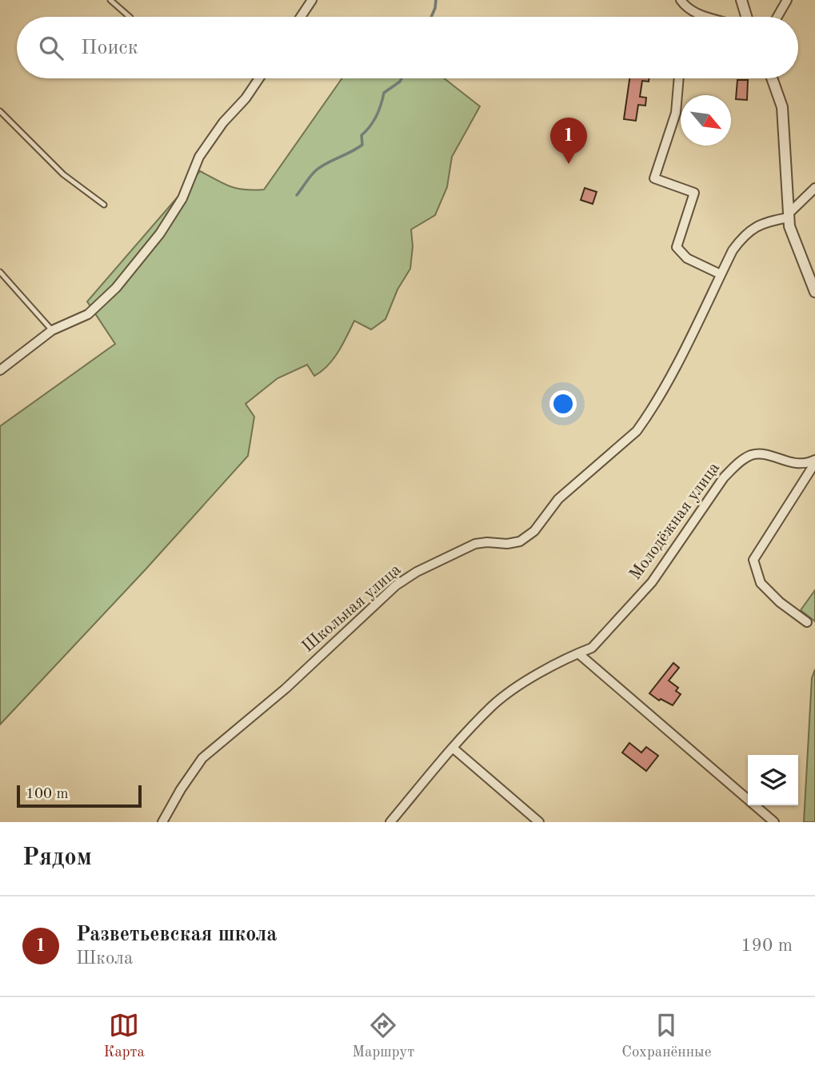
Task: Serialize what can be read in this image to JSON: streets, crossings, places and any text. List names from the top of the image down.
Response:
{
  "streets": {
    "street": ["Молодёжная улица", "Школьная улица"]
  },
  "scale_bar": "100 m",
  "north": "bottom right",
  "page": {
    "search": "Поиск",
    "pins": "1",
    "scale": "100 m",
    "heading": "Рядом",
    "list": [
      {
        "mark": "1",
        "name": "Разветьевская школа",
        "note": "Школа",
        "value": "190 m"
      }
    ],
    "nav": ["Карта", "Маршрут", "Сохранённые"]
  }
}
